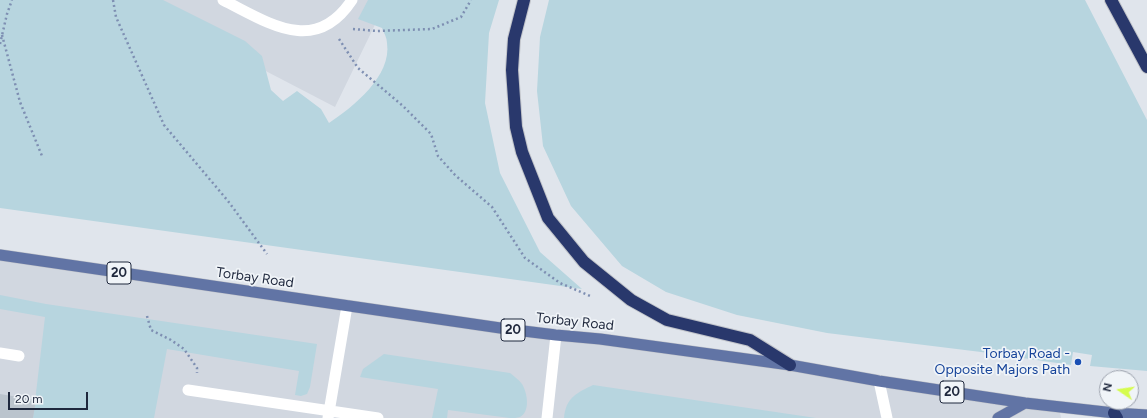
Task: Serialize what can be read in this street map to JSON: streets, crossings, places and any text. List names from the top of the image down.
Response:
{
  "streets": {
    "main road": ["20", "Torbay Road"]
  },
  "places": ["Torbay Road - Opposite Majors Path"],
  "scale_bar": "20 m",
  "north": "left"
}
